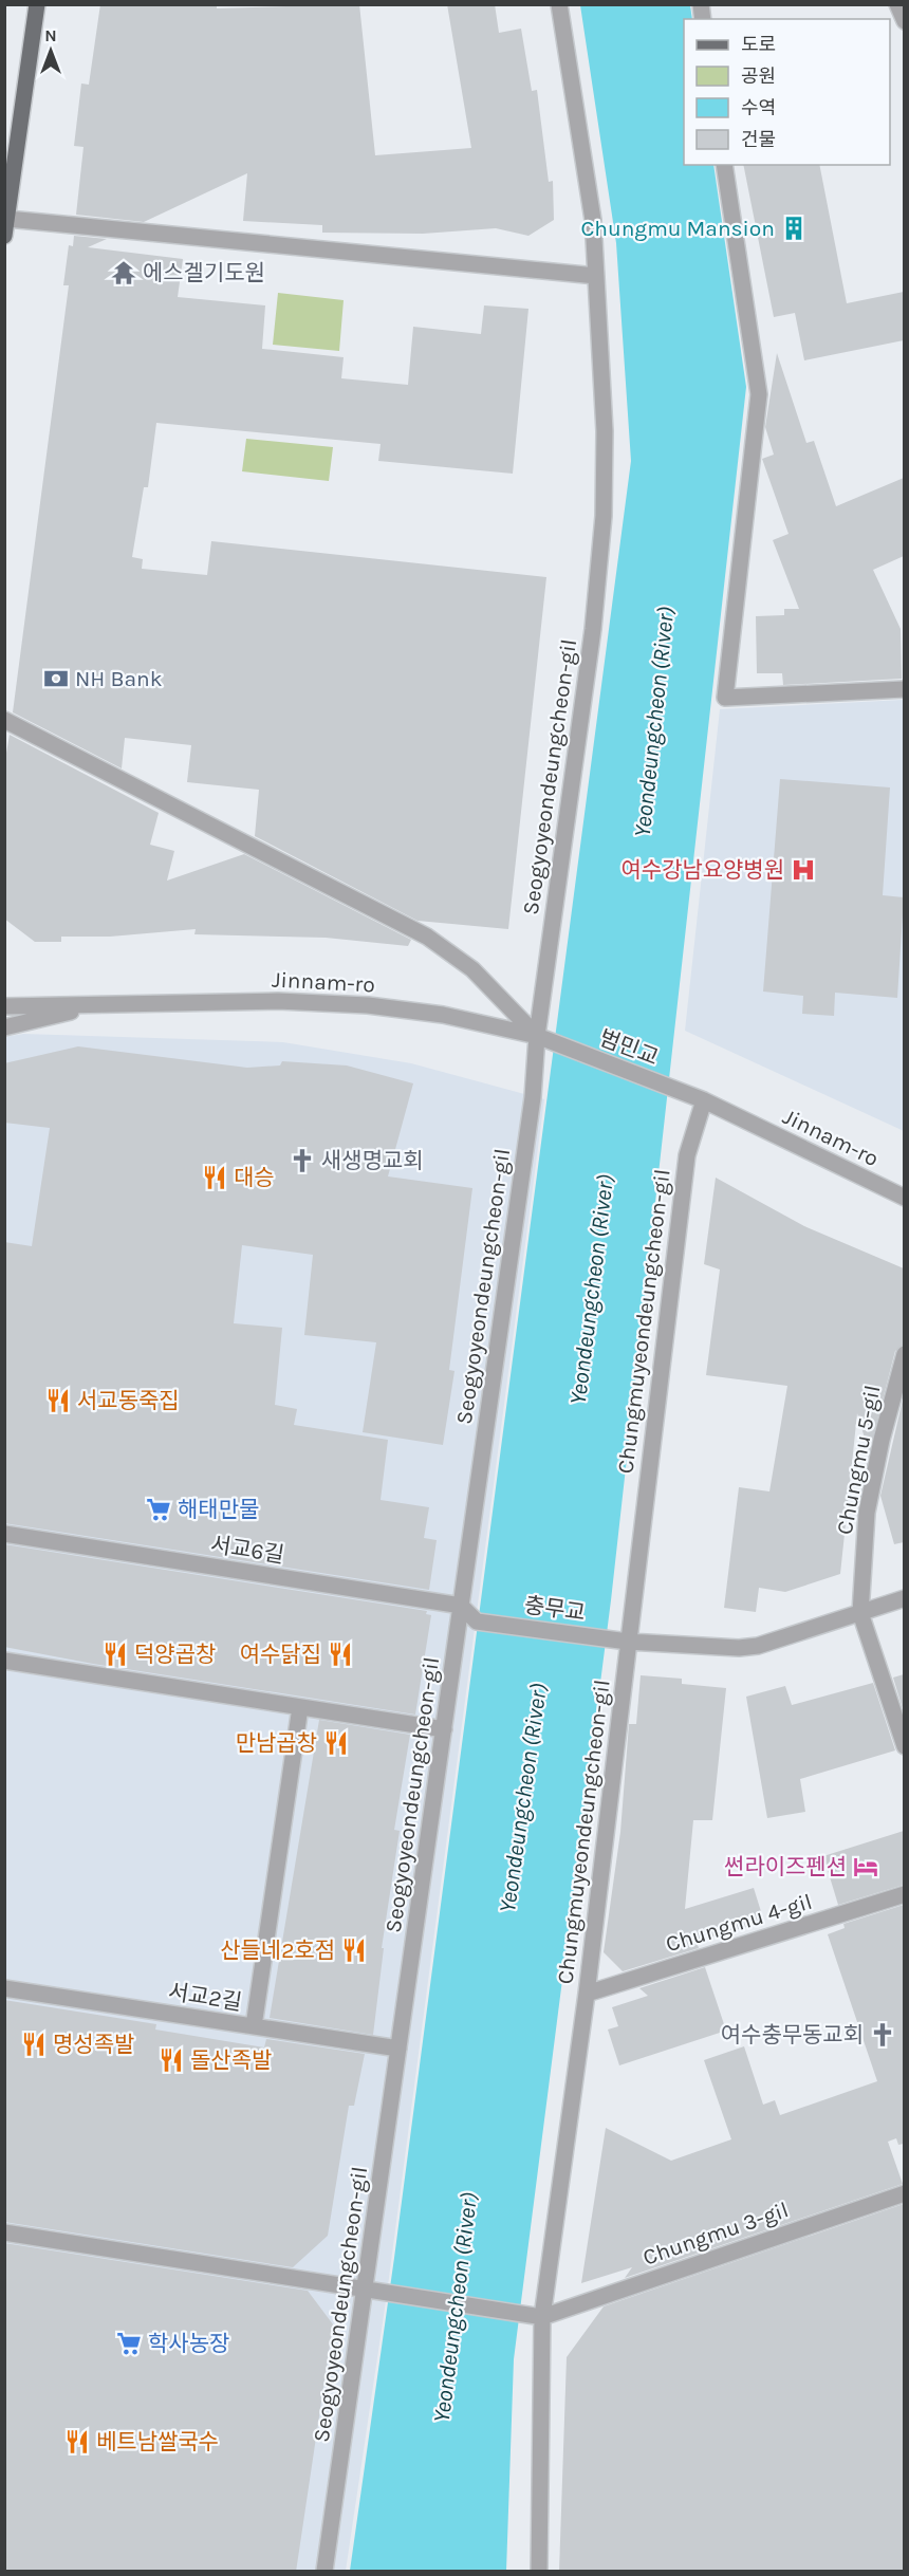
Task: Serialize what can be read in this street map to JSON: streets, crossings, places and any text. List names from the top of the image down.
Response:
{
  "streets": {
    "street": [
      "Seogyoyeondeungcheon-gil",
      "Jinnam-ro",
      "범민교",
      "Chungmuyeondeungcheon-gil",
      "Chungmu 5-gil",
      "서교6길",
      "충무교",
      "Chungmu 4-gil",
      "서교2길",
      "Chungmu 3-gil"
    ]
  },
  "crossings": [
    ["Seogyoyeondeungcheon-gil", "Jinnam-ro"],
    ["Seogyoyeondeungcheon-gil", "범민교"],
    ["Seogyoyeondeungcheon-gil", "서교6길"],
    ["Seogyoyeondeungcheon-gil", "충무교"],
    ["Seogyoyeondeungcheon-gil", "서교2길"],
    ["Jinnam-ro", "범민교"],
    ["Jinnam-ro", "Chungmuyeondeungcheon-gil"],
    ["범민교", "Chungmuyeondeungcheon-gil"],
    ["Chungmuyeondeungcheon-gil", "충무교"],
    ["Chungmuyeondeungcheon-gil", "Chungmu 4-gil"],
    ["Chungmuyeondeungcheon-gil", "Chungmu 3-gil"],
    ["서교6길", "충무교"]
  ],
  "water": ["Yeondeungcheon (River)"],
  "places": {
    "building": ["Chungmu Mansion"],
    "temple": ["에스겔기도원"],
    "bank": ["NH Bank"],
    "hospital": ["여수강남요양병원"],
    "church": ["새생명교회", "여수충무동교회"],
    "restaurant": [
      "대승",
      "서교동죽집",
      "덕양곱창",
      "여수닭집",
      "만남곱창",
      "산들네2호점",
      "명성족발",
      "돌산족발",
      "베트남쌀국수"
    ],
    "supermarket": ["해태만물", "학사농장"],
    "hotel": ["썬라이즈펜션"]
  },
  "legend": [
    "도로",
    "공원",
    "수역",
    "건물"
  ],
  "north": "top"
}
